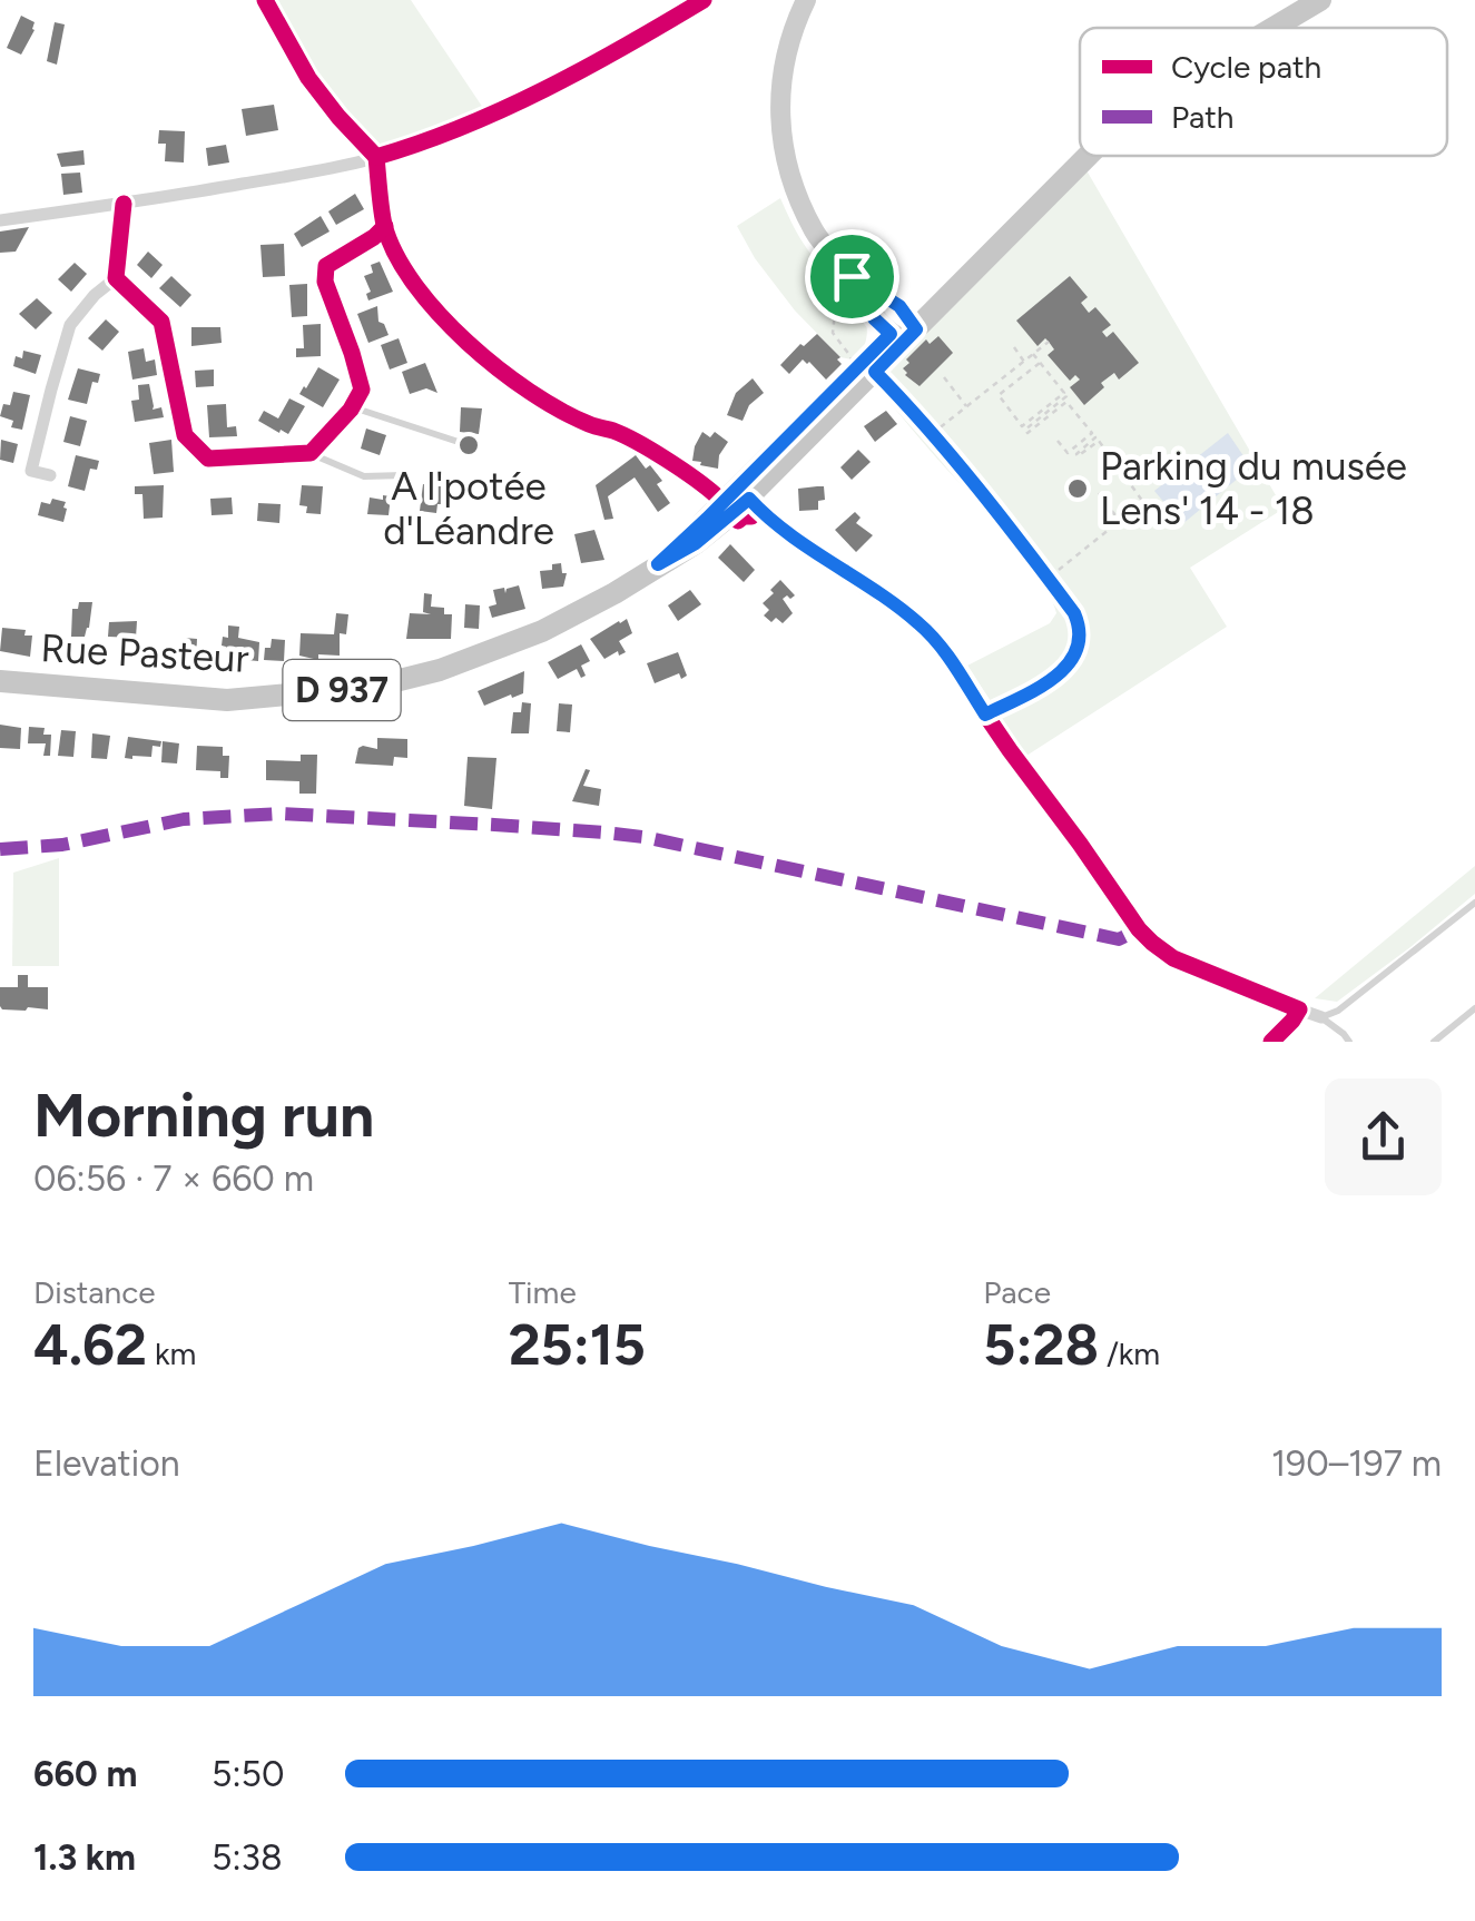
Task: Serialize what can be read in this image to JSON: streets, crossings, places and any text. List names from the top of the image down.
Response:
{
  "streets": {
    "main road": ["Rue Pasteur", "D 937"]
  },
  "places": ["A l'potée d'Léandre", "Parking du musée Lens' 14 - 18"],
  "legend": ["Cycle path", "Path"],
  "page": {
    "heading": ["Morning run", "06:56 · 7 × 660 m"],
    "stats": [
      ["Distance", "4.62 km"],
      ["Time", "25:15"],
      ["Pace", "5:28 /km"]
    ],
    "chart": ["Elevation", "190–197 m"],
    "list": [
      {
        "name": "660 m",
        "note": "5:50"
      },
      {
        "name": "1.3 km",
        "note": "5:38"
      }
    ]
  }
}
